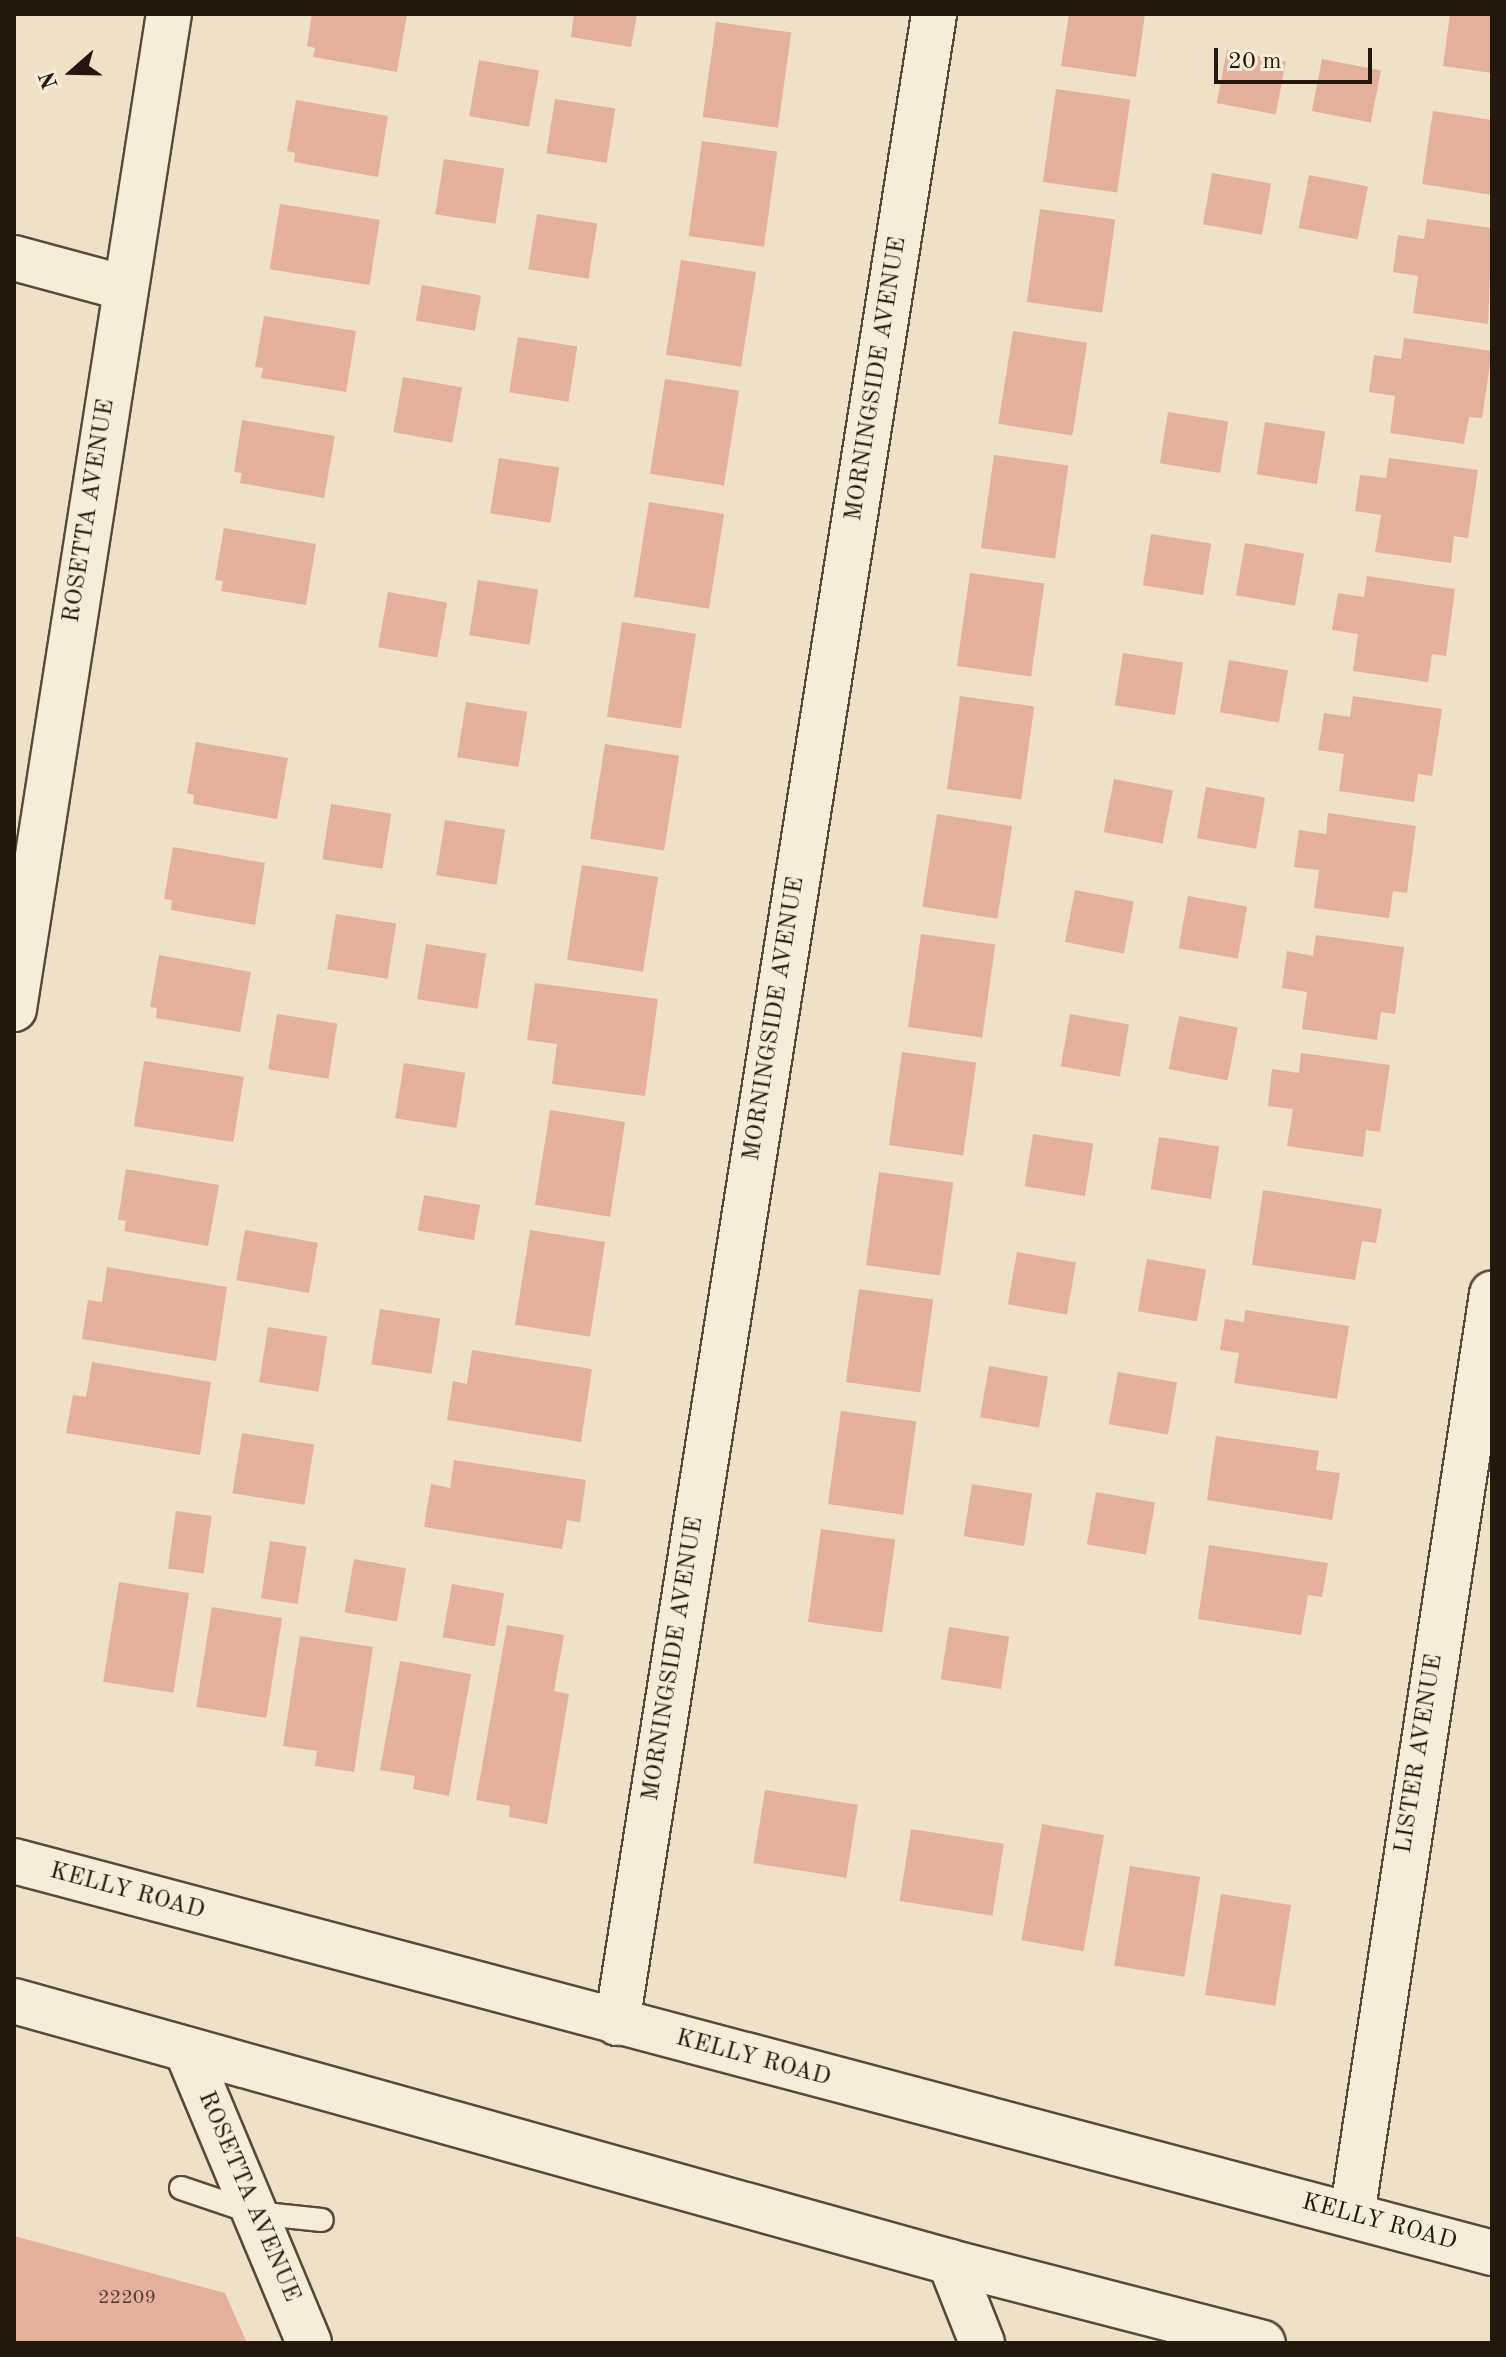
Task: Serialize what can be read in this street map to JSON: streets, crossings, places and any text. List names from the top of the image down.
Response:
{
  "streets": {
    "street": [
      "MORNINGSIDE AVENUE",
      "ROSETTA AVENUE",
      "LISTER AVENUE",
      "KELLY ROAD"
    ]
  },
  "crossings": [
    ["MORNINGSIDE AVENUE", "KELLY ROAD"],
    ["LISTER AVENUE", "KELLY ROAD"]
  ],
  "house_numbers": ["22209"],
  "scale_bar": "20 m",
  "north": "left"
}
